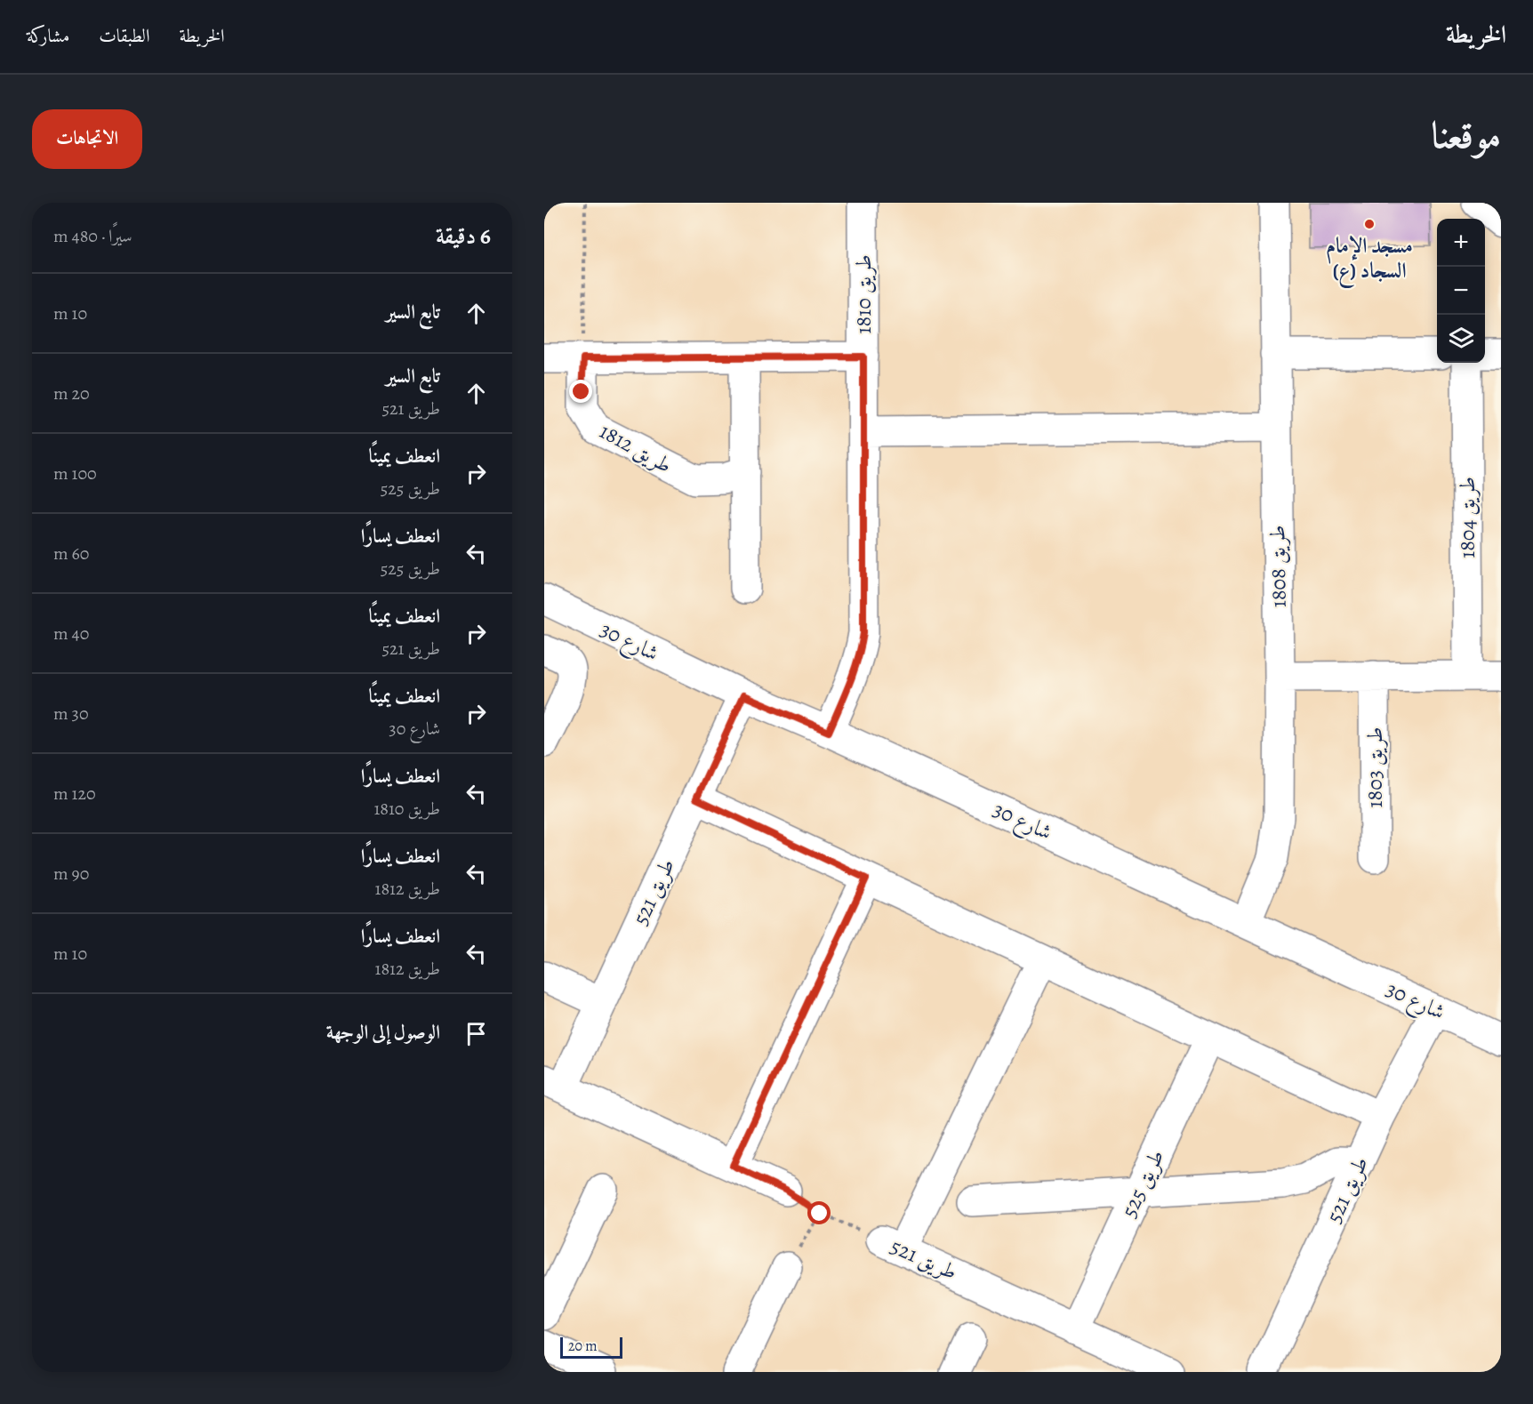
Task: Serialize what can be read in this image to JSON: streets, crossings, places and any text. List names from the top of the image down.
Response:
{
  "streets": {
    "street": [
      "طريق 1810",
      "طريق 1812",
      "طريق 1804",
      "طريق 1808",
      "شارع 30",
      "طريق 1803",
      "طريق 521",
      "طريق 525"
    ]
  },
  "crossings": [
    ["طريق 1810", "شارع 30"],
    ["طريق 1808", "شارع 30"],
    ["شارع 30", "طريق 521"],
    ["طريق 521", "طريق 525"]
  ],
  "places": ["مسجد الإمام السجاد (ع)"],
  "scale_bar": "20 m",
  "page": {
    "header": "الخريطة",
    "nav": ["الخريطة", "الطبقات", "مشاركة"],
    "title": "موقعنا",
    "buttons": "الاتجاهات",
    "heading": ["6 دقيقة", "سيرًا · 480 m"],
    "map_buttons": ["+", "−"],
    "list": [
      ["تابع السير", "10 m"],
      ["تابع السير", "طريق 521", "20 m"],
      ["انعطف يمينًا", "طريق 525", "100 m"],
      ["انعطف يسارًا", "طريق 525", "60 m"],
      ["انعطف يمينًا", "طريق 521", "40 m"],
      ["انعطف يمينًا", "شارع 30", "30 m"],
      ["انعطف يسارًا", "طريق 1810", "120 m"],
      ["انعطف يسارًا", "طريق 1812", "90 m"],
      ["انعطف يسارًا", "طريق 1812", "10 m"],
      "الوصول إلى الوجهة"
    ],
    "scale": "20 m"
  }
}
